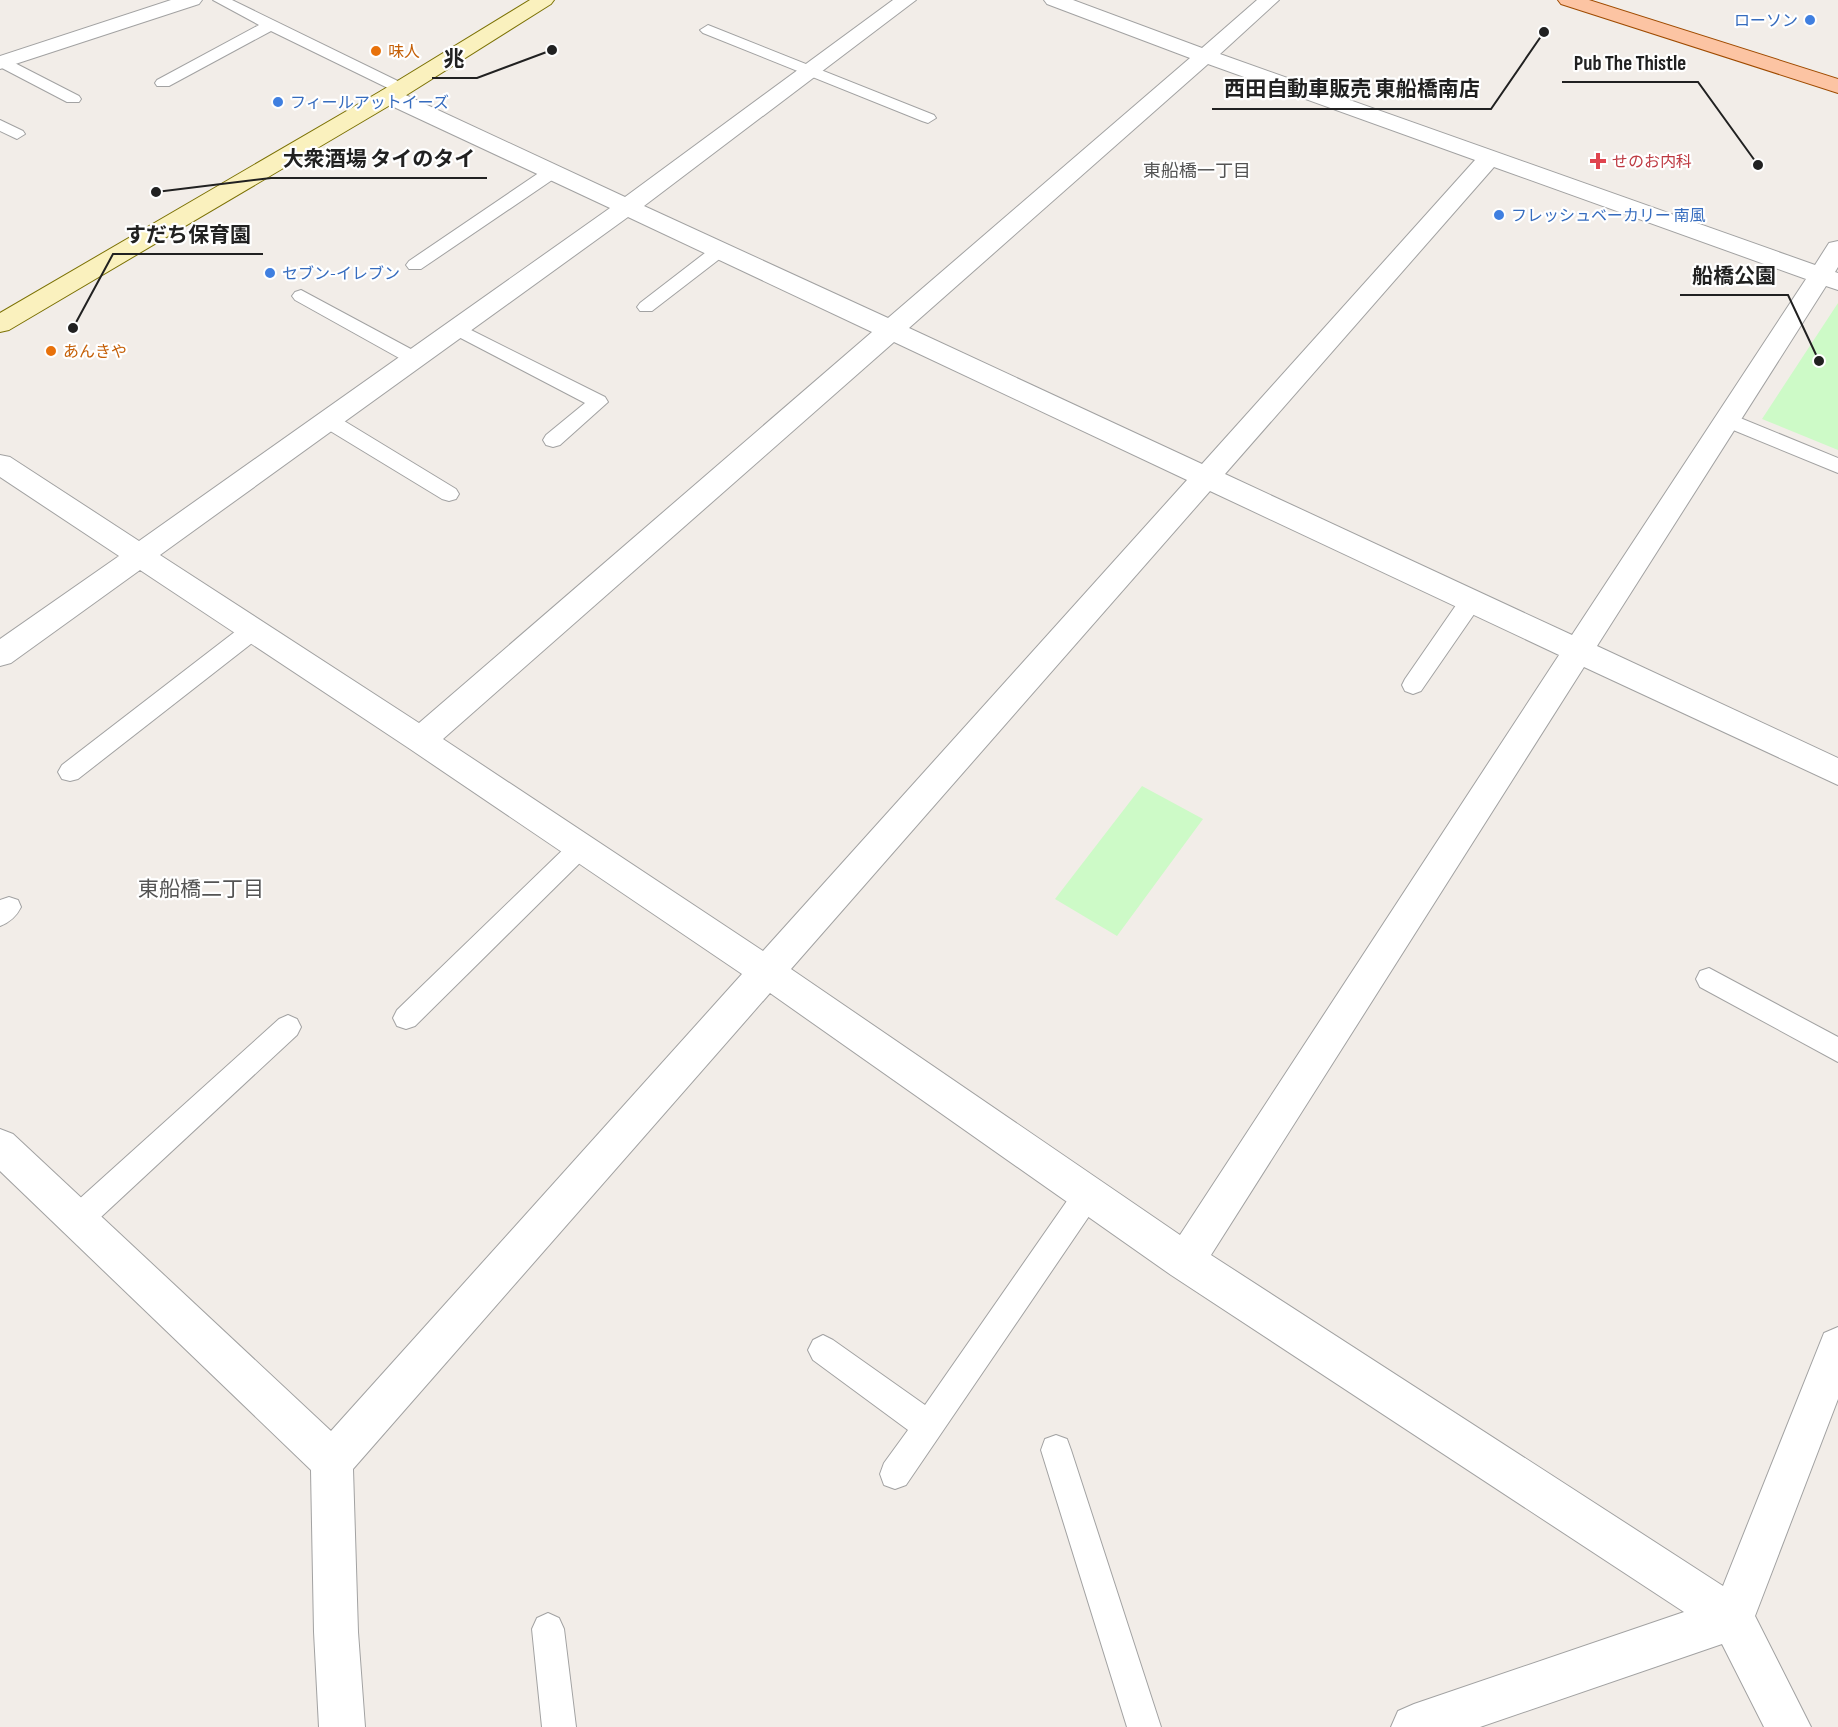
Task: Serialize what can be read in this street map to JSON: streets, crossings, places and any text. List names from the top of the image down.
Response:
{
  "districts": ["東船橋一丁目", "東船橋二丁目"],
  "places": {
    "other": [
      "ローソン",
      "西田自動車販売 東船橋南店",
      "兆",
      "味人",
      "フィールアットイーズ",
      "Pub The Thistle",
      "大衆酒場 タイのタイ",
      "フレッシュベーカリー 南風",
      "セブン-イレブン",
      "すだち保育園",
      "あんきや",
      "船橋公園"
    ],
    "health": ["せのお内科"]
  }
}
